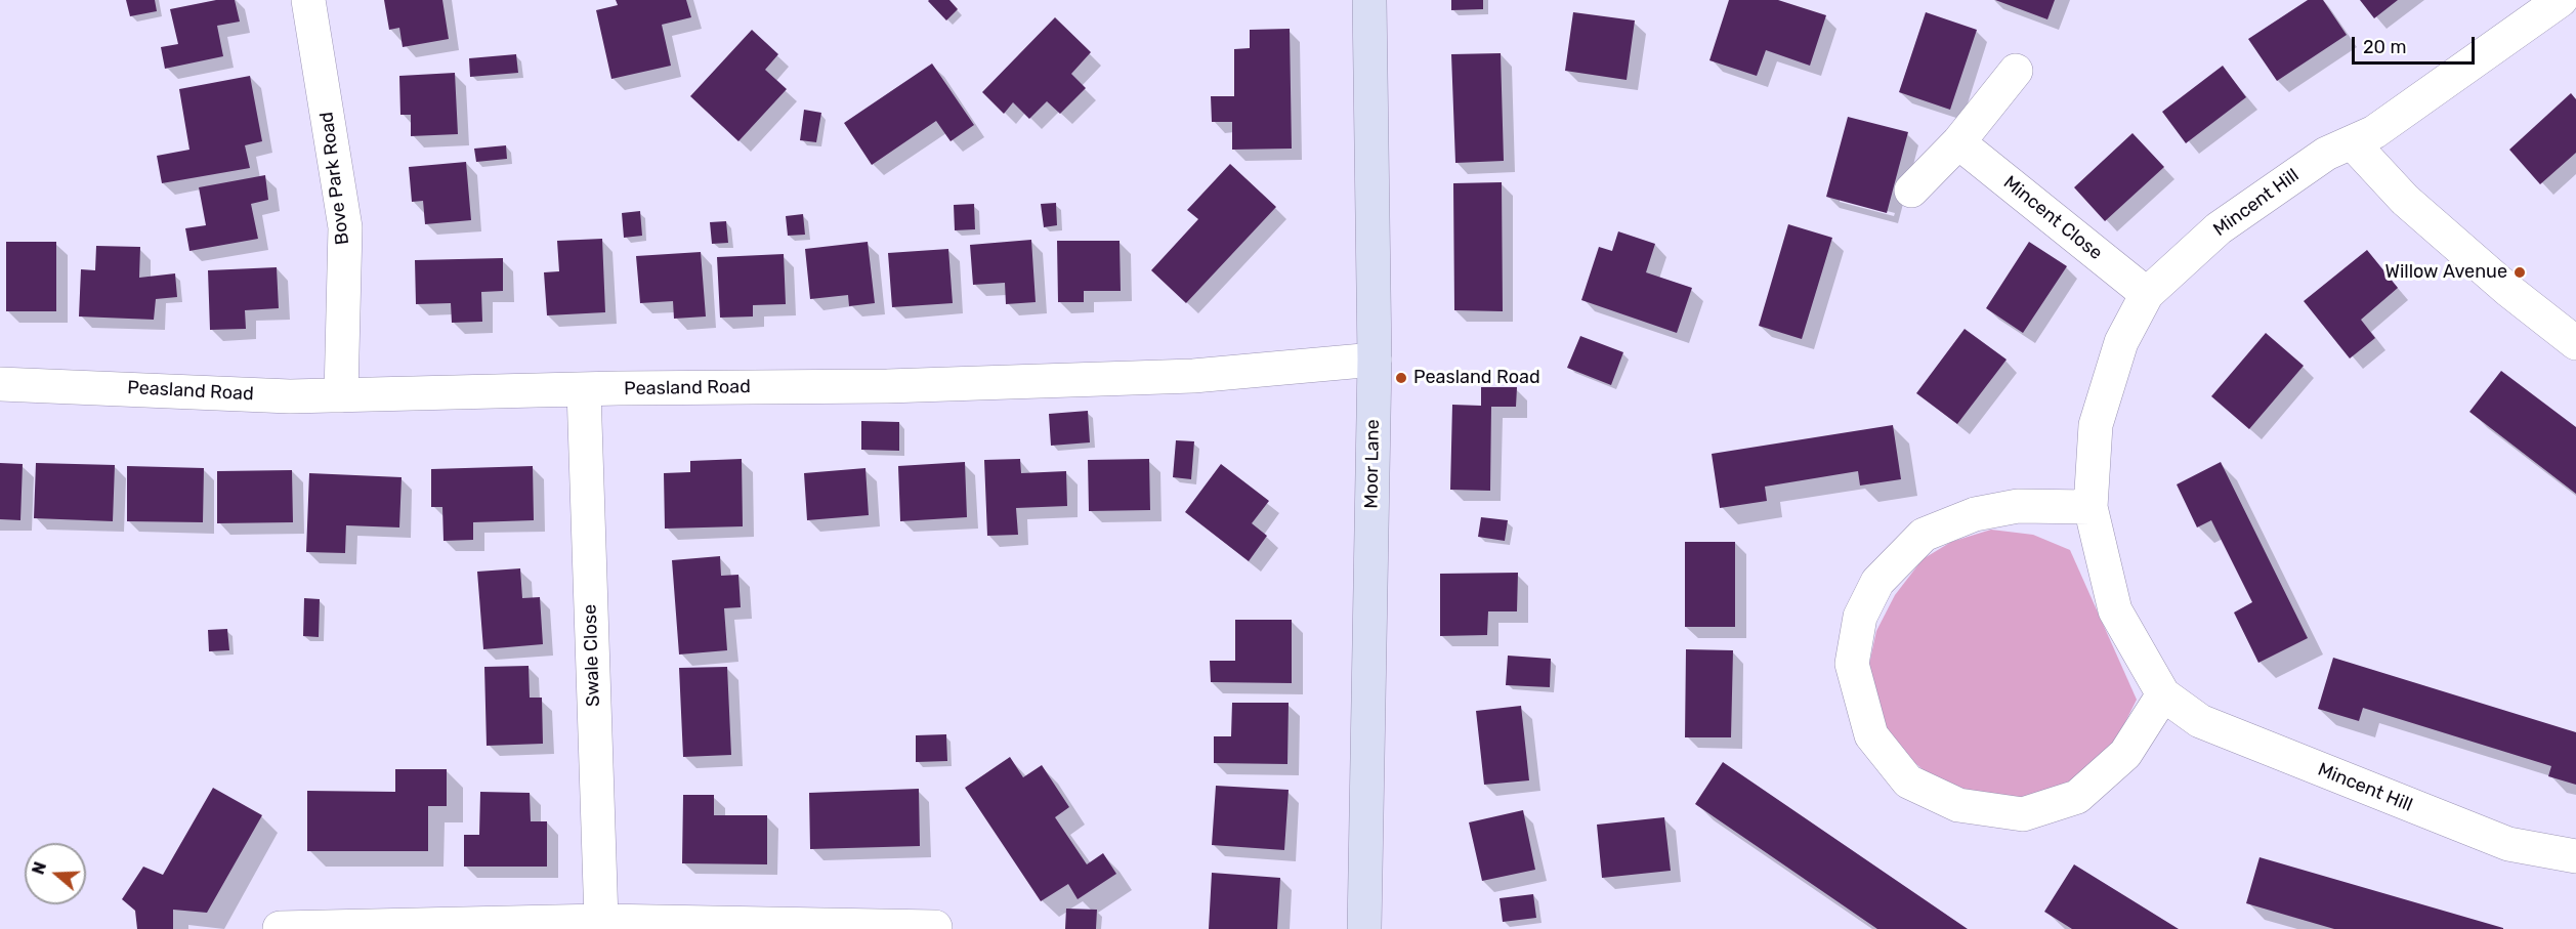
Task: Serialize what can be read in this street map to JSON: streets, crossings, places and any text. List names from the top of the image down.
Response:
{
  "streets": {
    "street": [
      "Bove Park Road",
      "Mincent Hill",
      "Mincent Close",
      "Peasland Road",
      "Moor Lane",
      "Swale Close"
    ]
  },
  "crossings": [
    ["Bove Park Road", "Peasland Road"],
    ["Mincent Hill", "Mincent Close"],
    ["Peasland Road", "Moor Lane"],
    ["Peasland Road", "Swale Close"]
  ],
  "places": ["Willow Avenue", "Peasland Road"],
  "scale_bar": "20 m",
  "north": "left"
}
